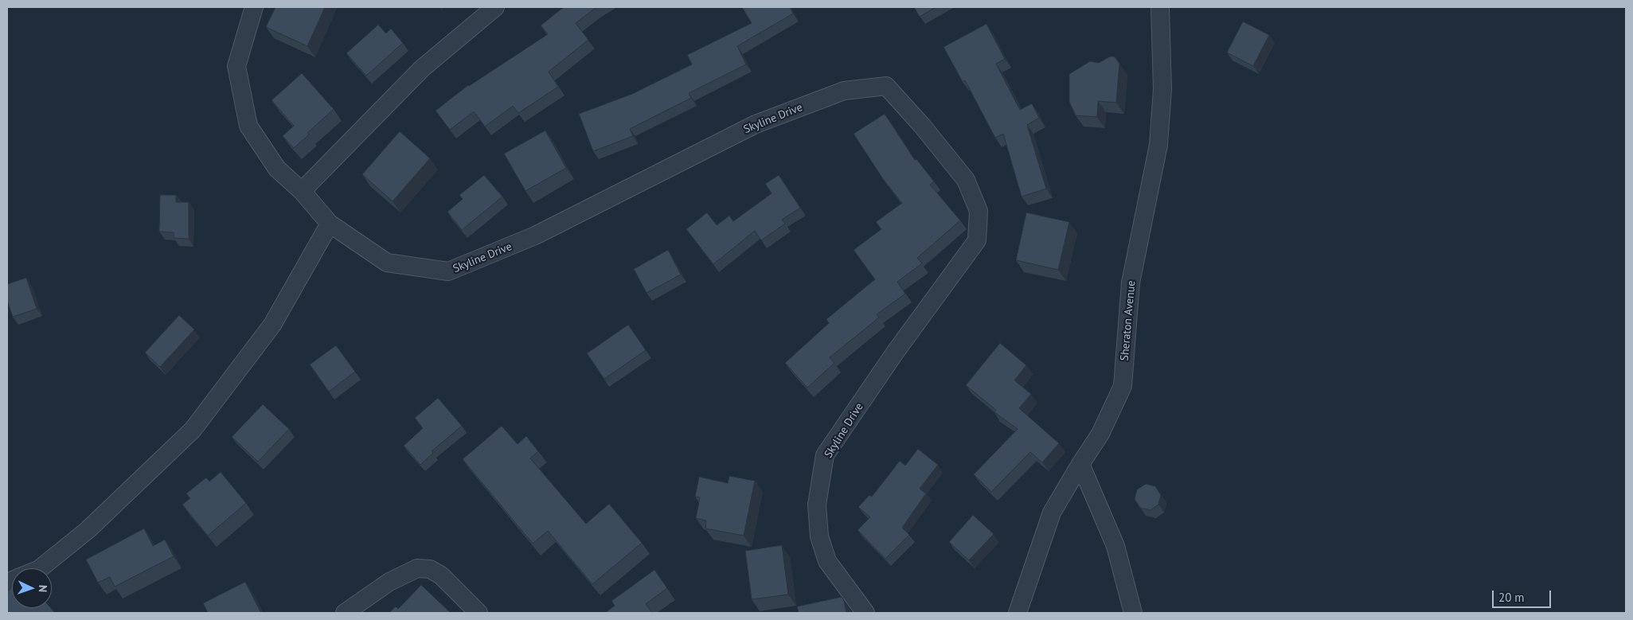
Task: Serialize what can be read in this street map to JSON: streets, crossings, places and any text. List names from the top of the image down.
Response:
{
  "streets": {
    "street": ["Skyline Drive", "Sheraton Avenue"]
  },
  "scale_bar": "20 m",
  "north": "right"
}
